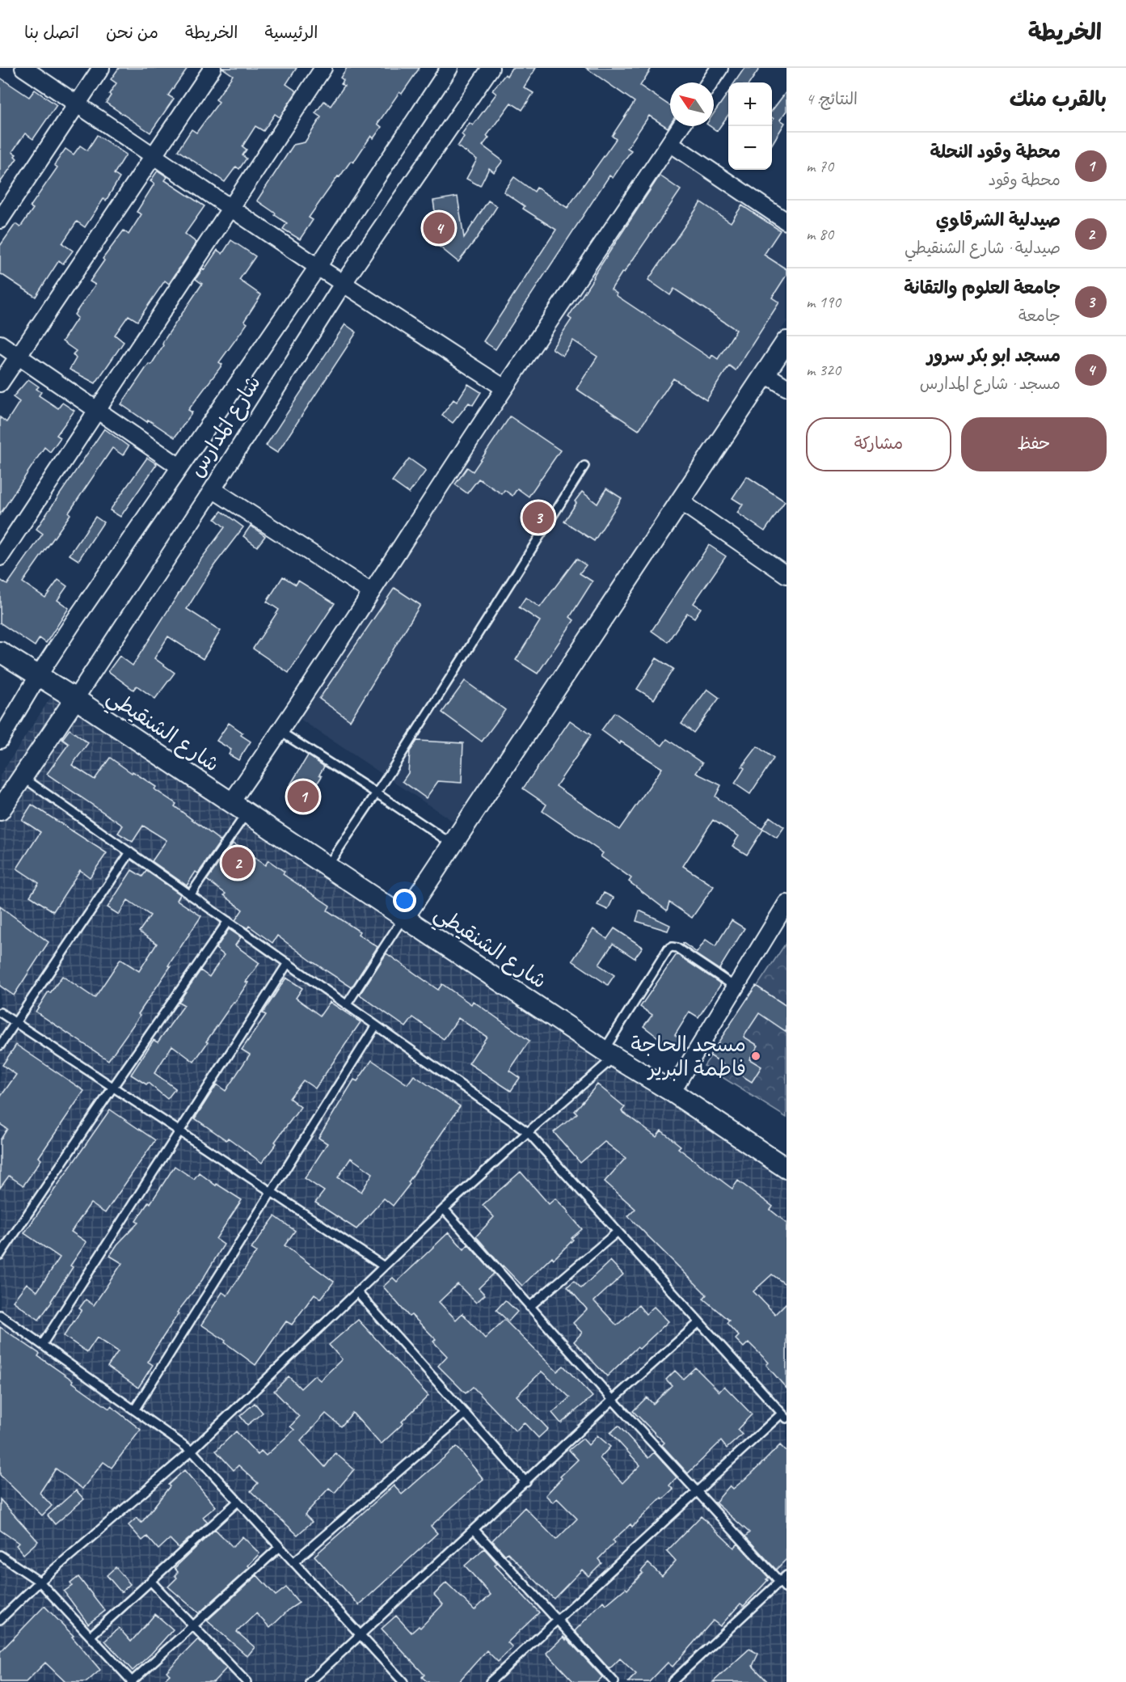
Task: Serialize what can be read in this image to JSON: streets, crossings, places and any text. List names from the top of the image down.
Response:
{
  "streets": {
    "street": ["شارع المدارس", "شارع الشنقيطي"]
  },
  "crossings": [
    ["شارع المدارس", "شارع الشنقيطي"]
  ],
  "places": ["مسجد الحاجة فاطمة البرير"],
  "north": "top left",
  "page": {
    "header": "الخريطة",
    "nav": [
      "الرئيسية",
      "الخريطة",
      "من نحن",
      "اتصل بنا"
    ],
    "heading": ["بالقرب منك", "النتائج: 4"],
    "map_buttons": ["+", "−"],
    "list": [
      {
        "mark": "1",
        "name": "محطة وقود النحلة",
        "note": "محطة وقود",
        "value": "70 m"
      },
      {
        "mark": "2",
        "name": "صيدلية الشرقاوي",
        "note": "صيدلية · شارع الشنقيطي",
        "value": "80 m"
      },
      {
        "mark": "3",
        "name": "جامعة العلوم والتقانة",
        "note": "جامعة",
        "value": "190 m"
      },
      {
        "mark": "4",
        "name": "مسجد ابو بكر سرور",
        "note": "مسجد · شارع المدارس",
        "value": "320 m"
      }
    ],
    "pins": [
      "4",
      "3",
      "1",
      "2"
    ],
    "buttons": ["حفظ", "مشاركة"]
  }
}
